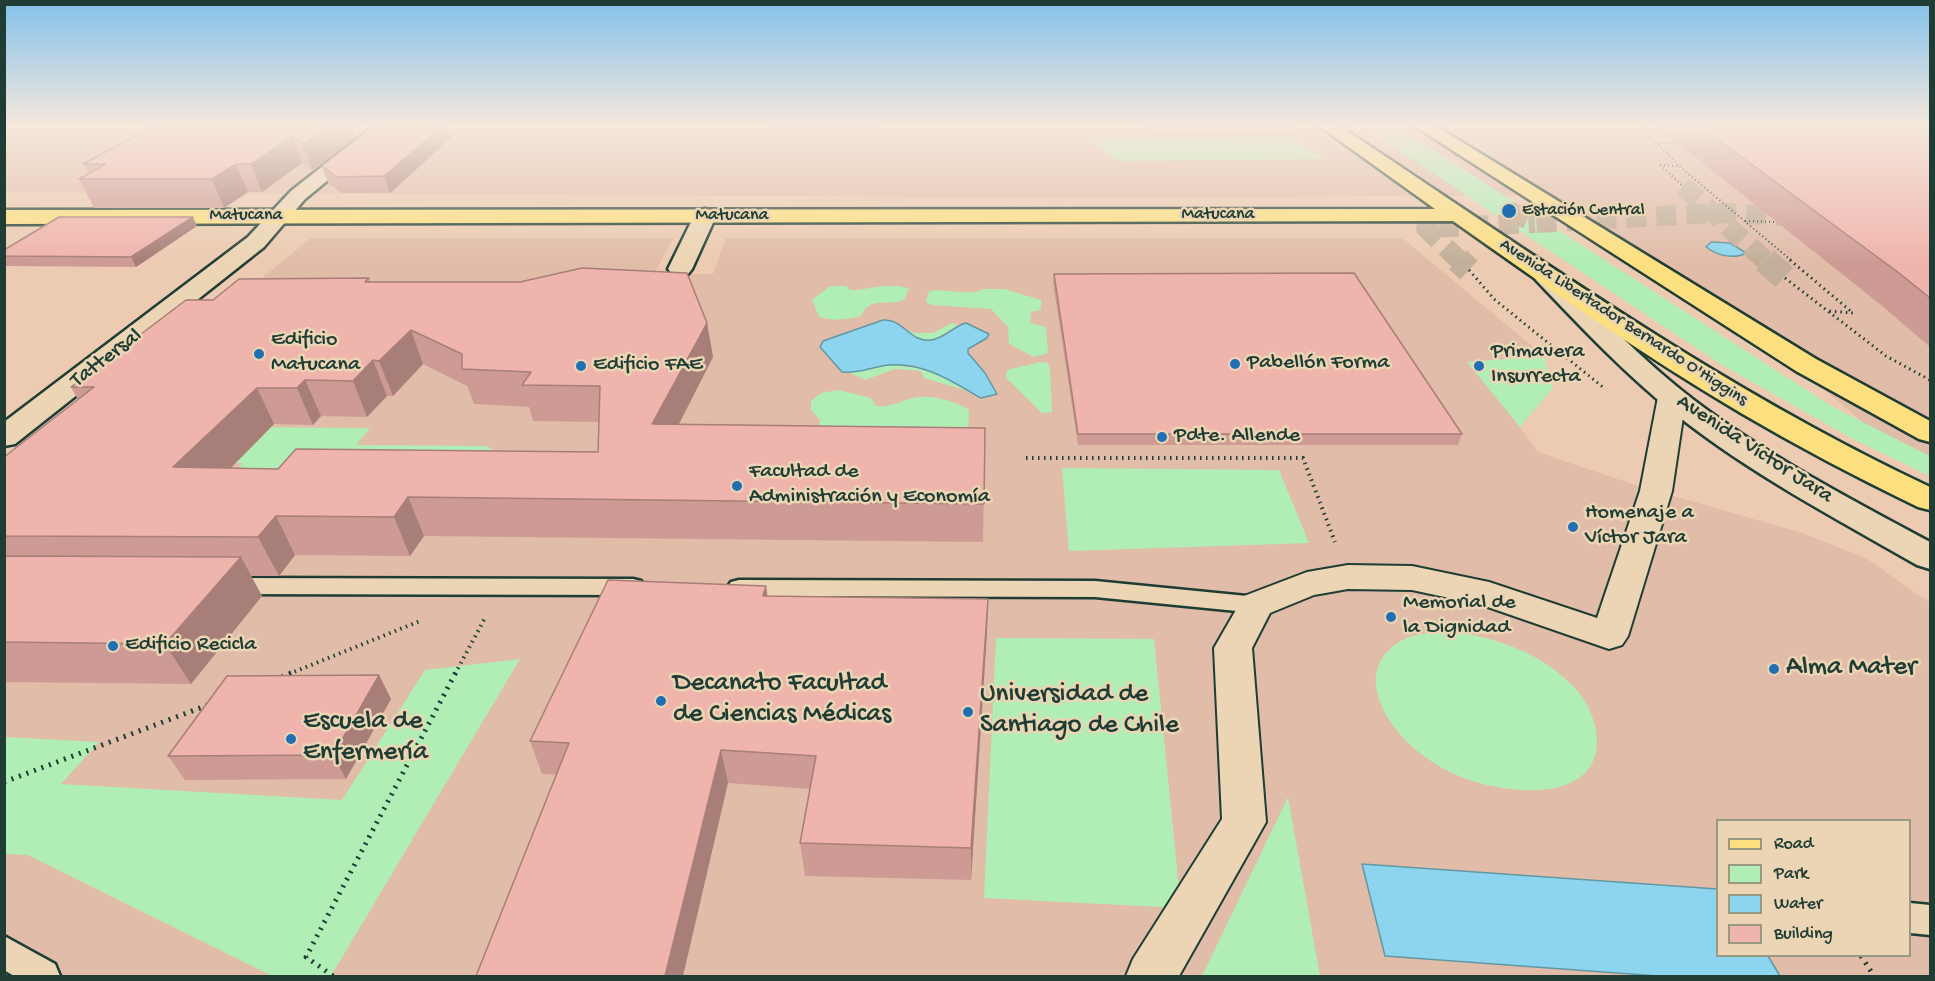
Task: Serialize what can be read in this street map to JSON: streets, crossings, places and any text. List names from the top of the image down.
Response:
{
  "streets": {
    "main road": ["Matucana", "Avenida Libertador Bernardo O'Higgins"],
    "street": ["Tattersal", "Avenida Víctor Jara"]
  },
  "crossings": [
    ["Matucana", "Avenida Libertador Bernardo O'Higgins"],
    ["Matucana", "Tattersal"],
    ["Avenida Libertador Bernardo O'Higgins", "Avenida Víctor Jara"]
  ],
  "places": [
    "Estación Central",
    "Edificio Matucana",
    "Pabellón Forma",
    "Edificio FAE",
    "Primavera Insurrecta",
    "Pdte. Allende",
    "Facultad de Administración y Economía",
    "Homenaje a Víctor Jara",
    "Memorial de la Dignidad",
    "Edificio Recicla",
    "Alma Mater",
    "Decanato Facultad de Ciencias Médicas",
    "Universidad de Santiago de Chile",
    "Escuela de Enfermería"
  ],
  "legend": [
    "Road",
    "Park",
    "Water",
    "Building"
  ]
}
